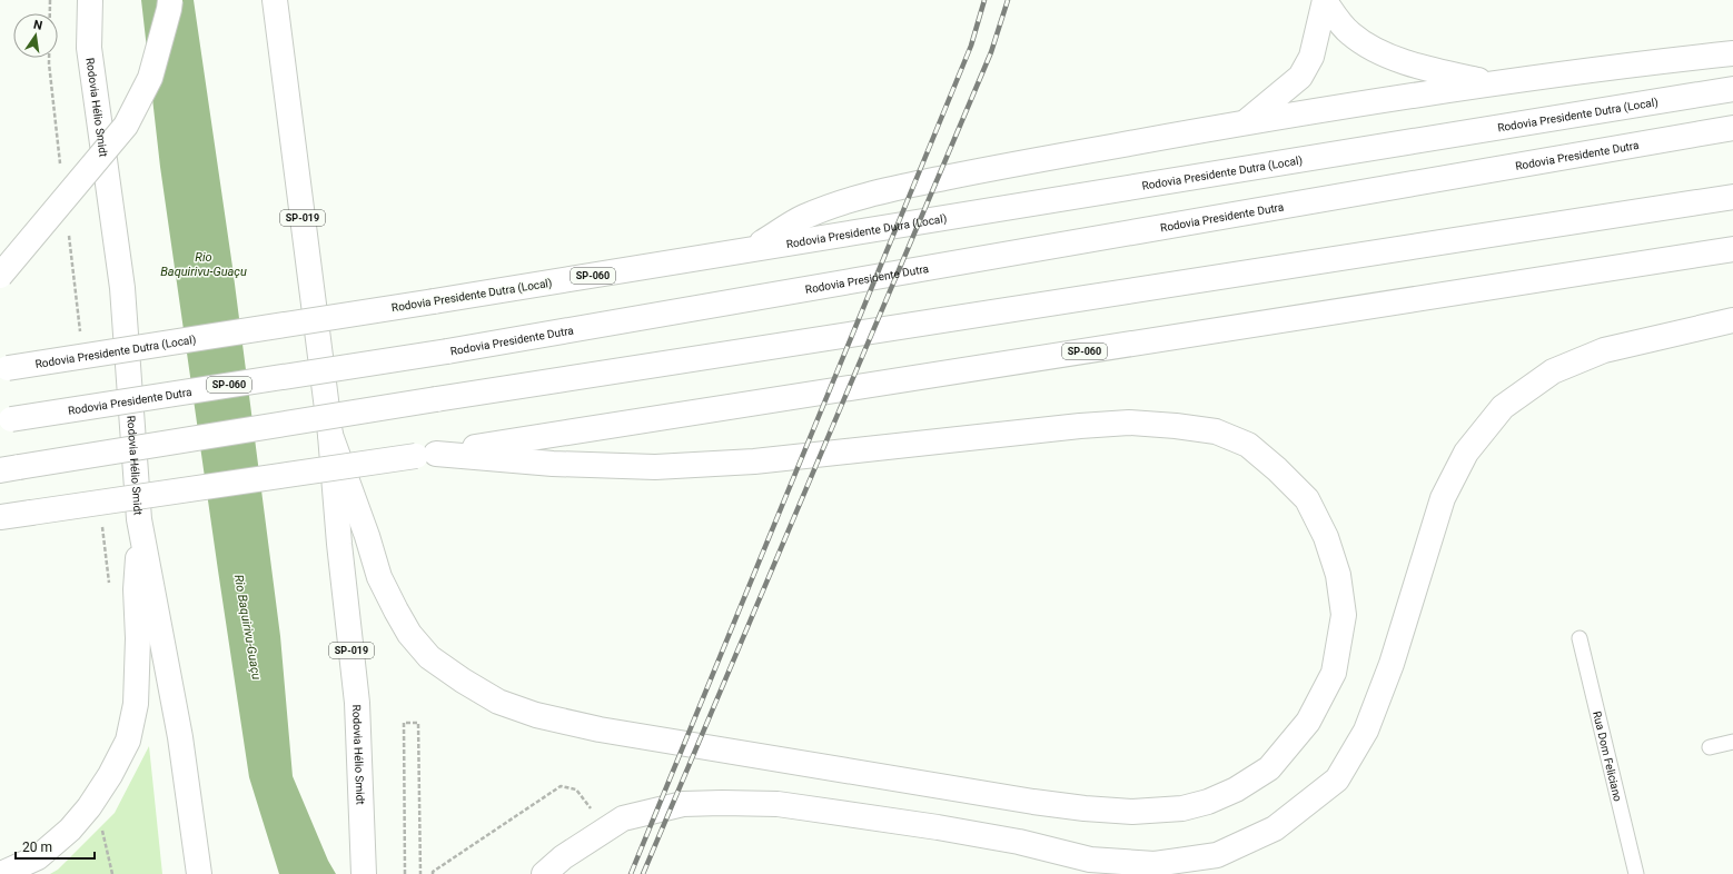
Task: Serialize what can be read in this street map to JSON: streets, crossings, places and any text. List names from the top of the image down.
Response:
{
  "streets": {
    "highway": [
      "Rodovia Hélio Smidt",
      "Rodovia Presidente Dutra (Local)",
      "Rodovia Presidente Dutra",
      "SP-019",
      "SP-060"
    ],
    "lane": ["Rua Dom Feliciano"]
  },
  "water": ["Rio Baquirivu-Guaçu"],
  "scale_bar": "20 m",
  "north": "top"
}
